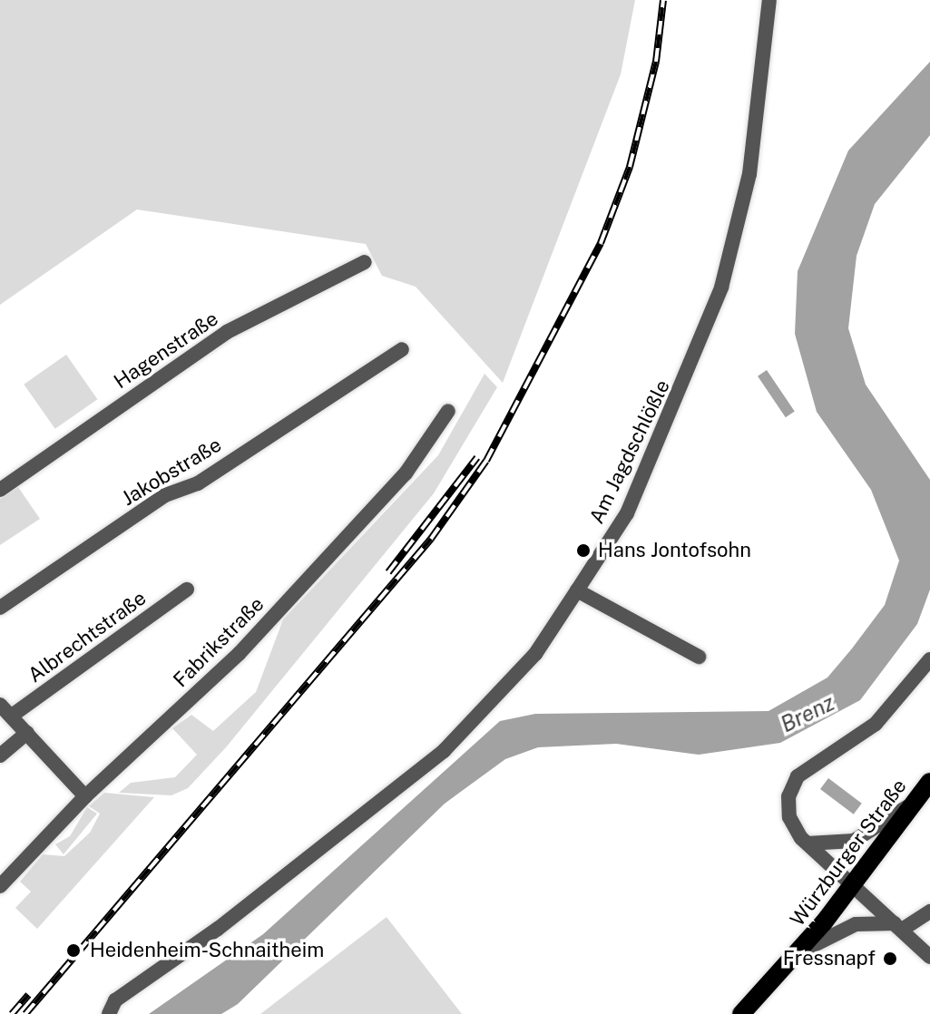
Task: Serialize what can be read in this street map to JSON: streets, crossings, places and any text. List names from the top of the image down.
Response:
{
  "streets": {
    "main road": ["Würzburger Straße"],
    "street": [
      "Hagenstraße",
      "Am Jagdschlößle",
      "Jakobstraße",
      "Albrechtstraße",
      "Fabrikstraße"
    ]
  },
  "water": ["Brenz"],
  "places": ["Hans Jontofsohn", "Heidenheim-Schnaitheim", "Fressnapf"]
}
